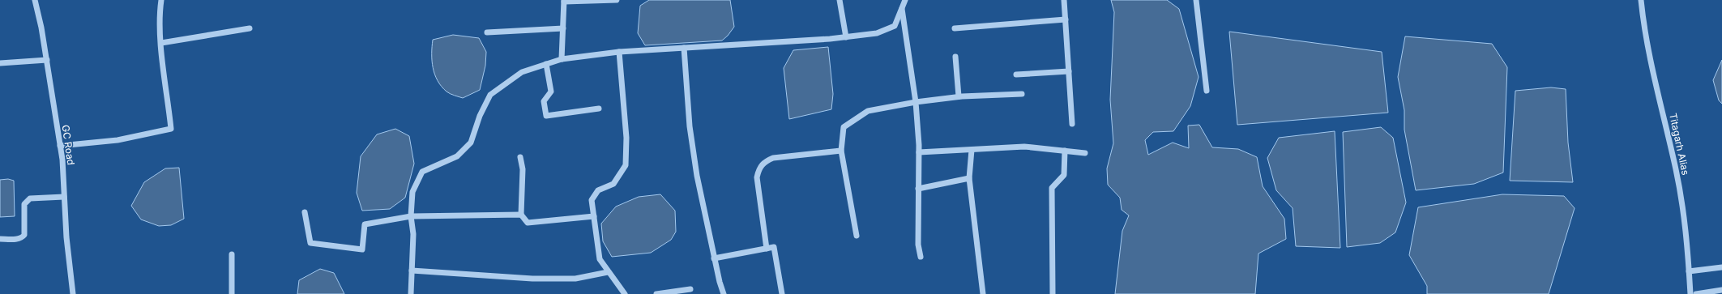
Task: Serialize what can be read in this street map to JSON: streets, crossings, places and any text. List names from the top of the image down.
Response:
{
  "streets": {
    "street": ["Titagarh Alias", "GC Road"]
  }
}
